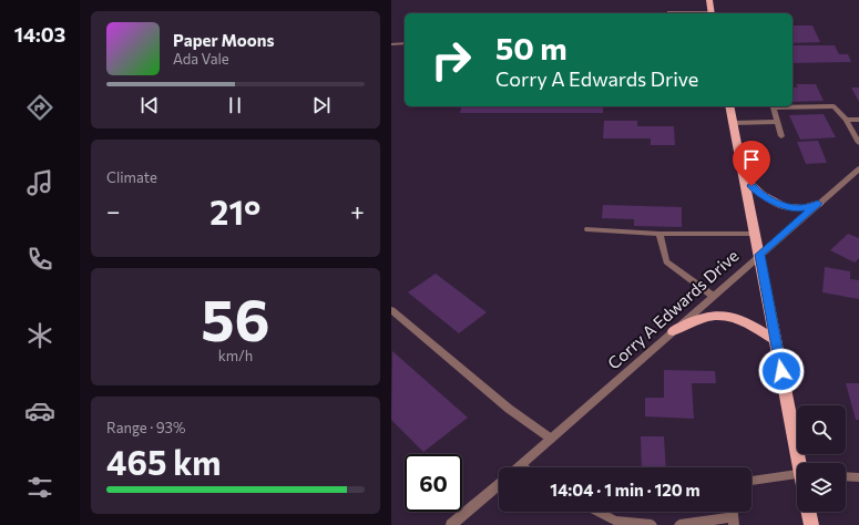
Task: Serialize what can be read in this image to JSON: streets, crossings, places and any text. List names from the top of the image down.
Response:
{
  "streets": {
    "street": ["Corry A Edwards Drive"]
  },
  "page": {
    "tabs": "14:03",
    "turn": ["50 m", "Corry A Edwards Drive"],
    "song": ["Paper Moons", "Ada Vale"],
    "tile": [
      "Climate",
      ["56", "km/h"],
      ["Range · 93%", "465 km"]
    ],
    "heat": ["−", "21°", "+"],
    "limit": "60",
    "trip": "14:04 · 1 min · 120 m"
  }
}
